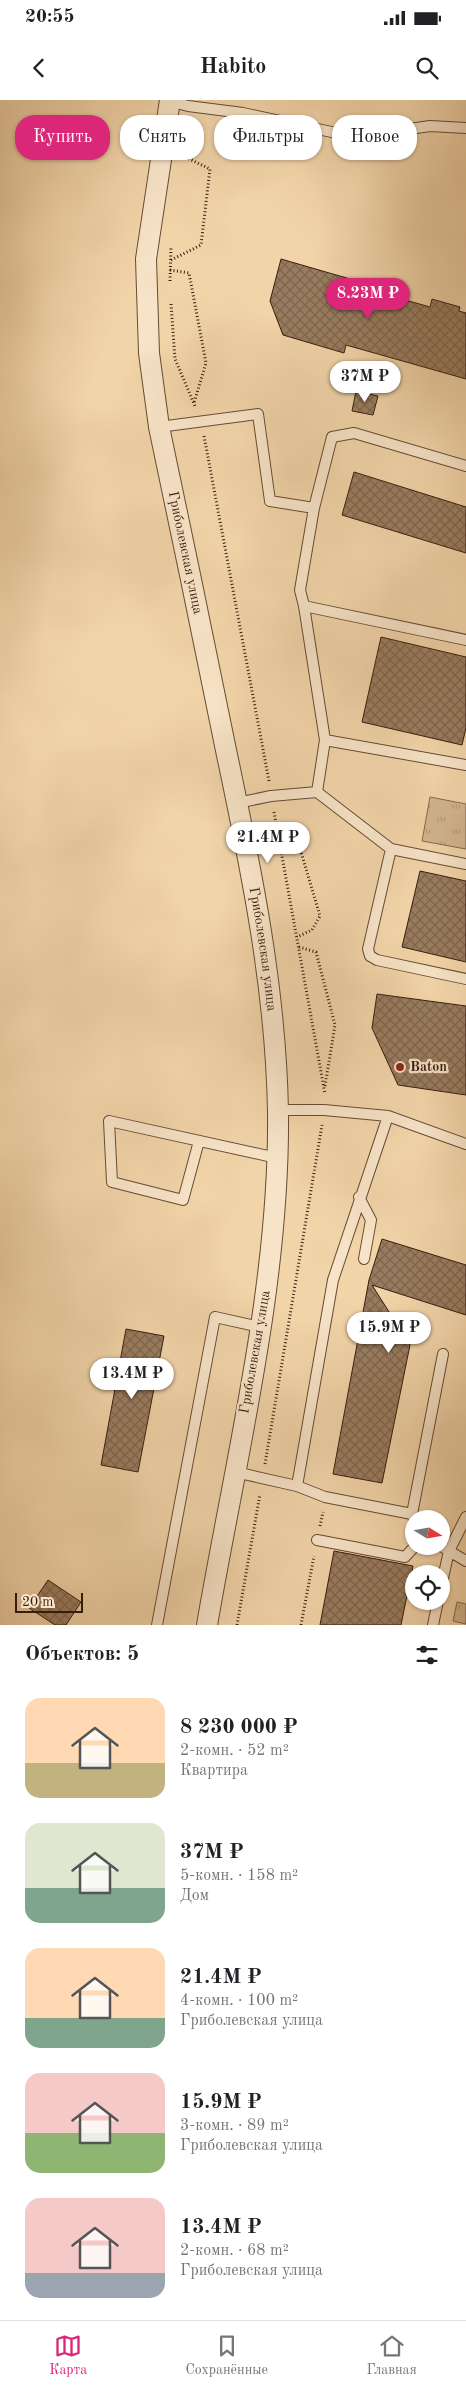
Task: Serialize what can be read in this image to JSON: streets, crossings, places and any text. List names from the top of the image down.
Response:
{
  "streets": {
    "street": ["Гриболевская улица"]
  },
  "places": ["Baton"],
  "scale_bar": "20 m",
  "north": "right",
  "page": {
    "status": "20:55",
    "header": "Habito",
    "chip": [
      "Купить",
      "Снять",
      "Фильтры",
      "Новое"
    ],
    "price": [
      "8.23M ₽",
      "37M ₽",
      "21.4M ₽",
      "15.9M ₽",
      "13.4M ₽"
    ],
    "scale": "20 m",
    "heading": "Объектов: 5",
    "list": [
      {
        "name": "8 230 000 ₽",
        "note": "2-комн. · 52 m² · Квартира"
      },
      {
        "name": "37M ₽",
        "note": "5-комн. · 158 m² · Дом"
      },
      {
        "name": "21.4M ₽",
        "note": "4-комн. · 100 m² · Гриболевская улица"
      },
      {
        "name": "15.9M ₽",
        "note": "3-комн. · 89 m² · Гриболевская улица"
      },
      {
        "name": "13.4M ₽",
        "note": "2-комн. · 68 m² · Гриболевская улица"
      }
    ],
    "tabs": ["Карта", "Сохранённые", "Главная"]
  }
}
